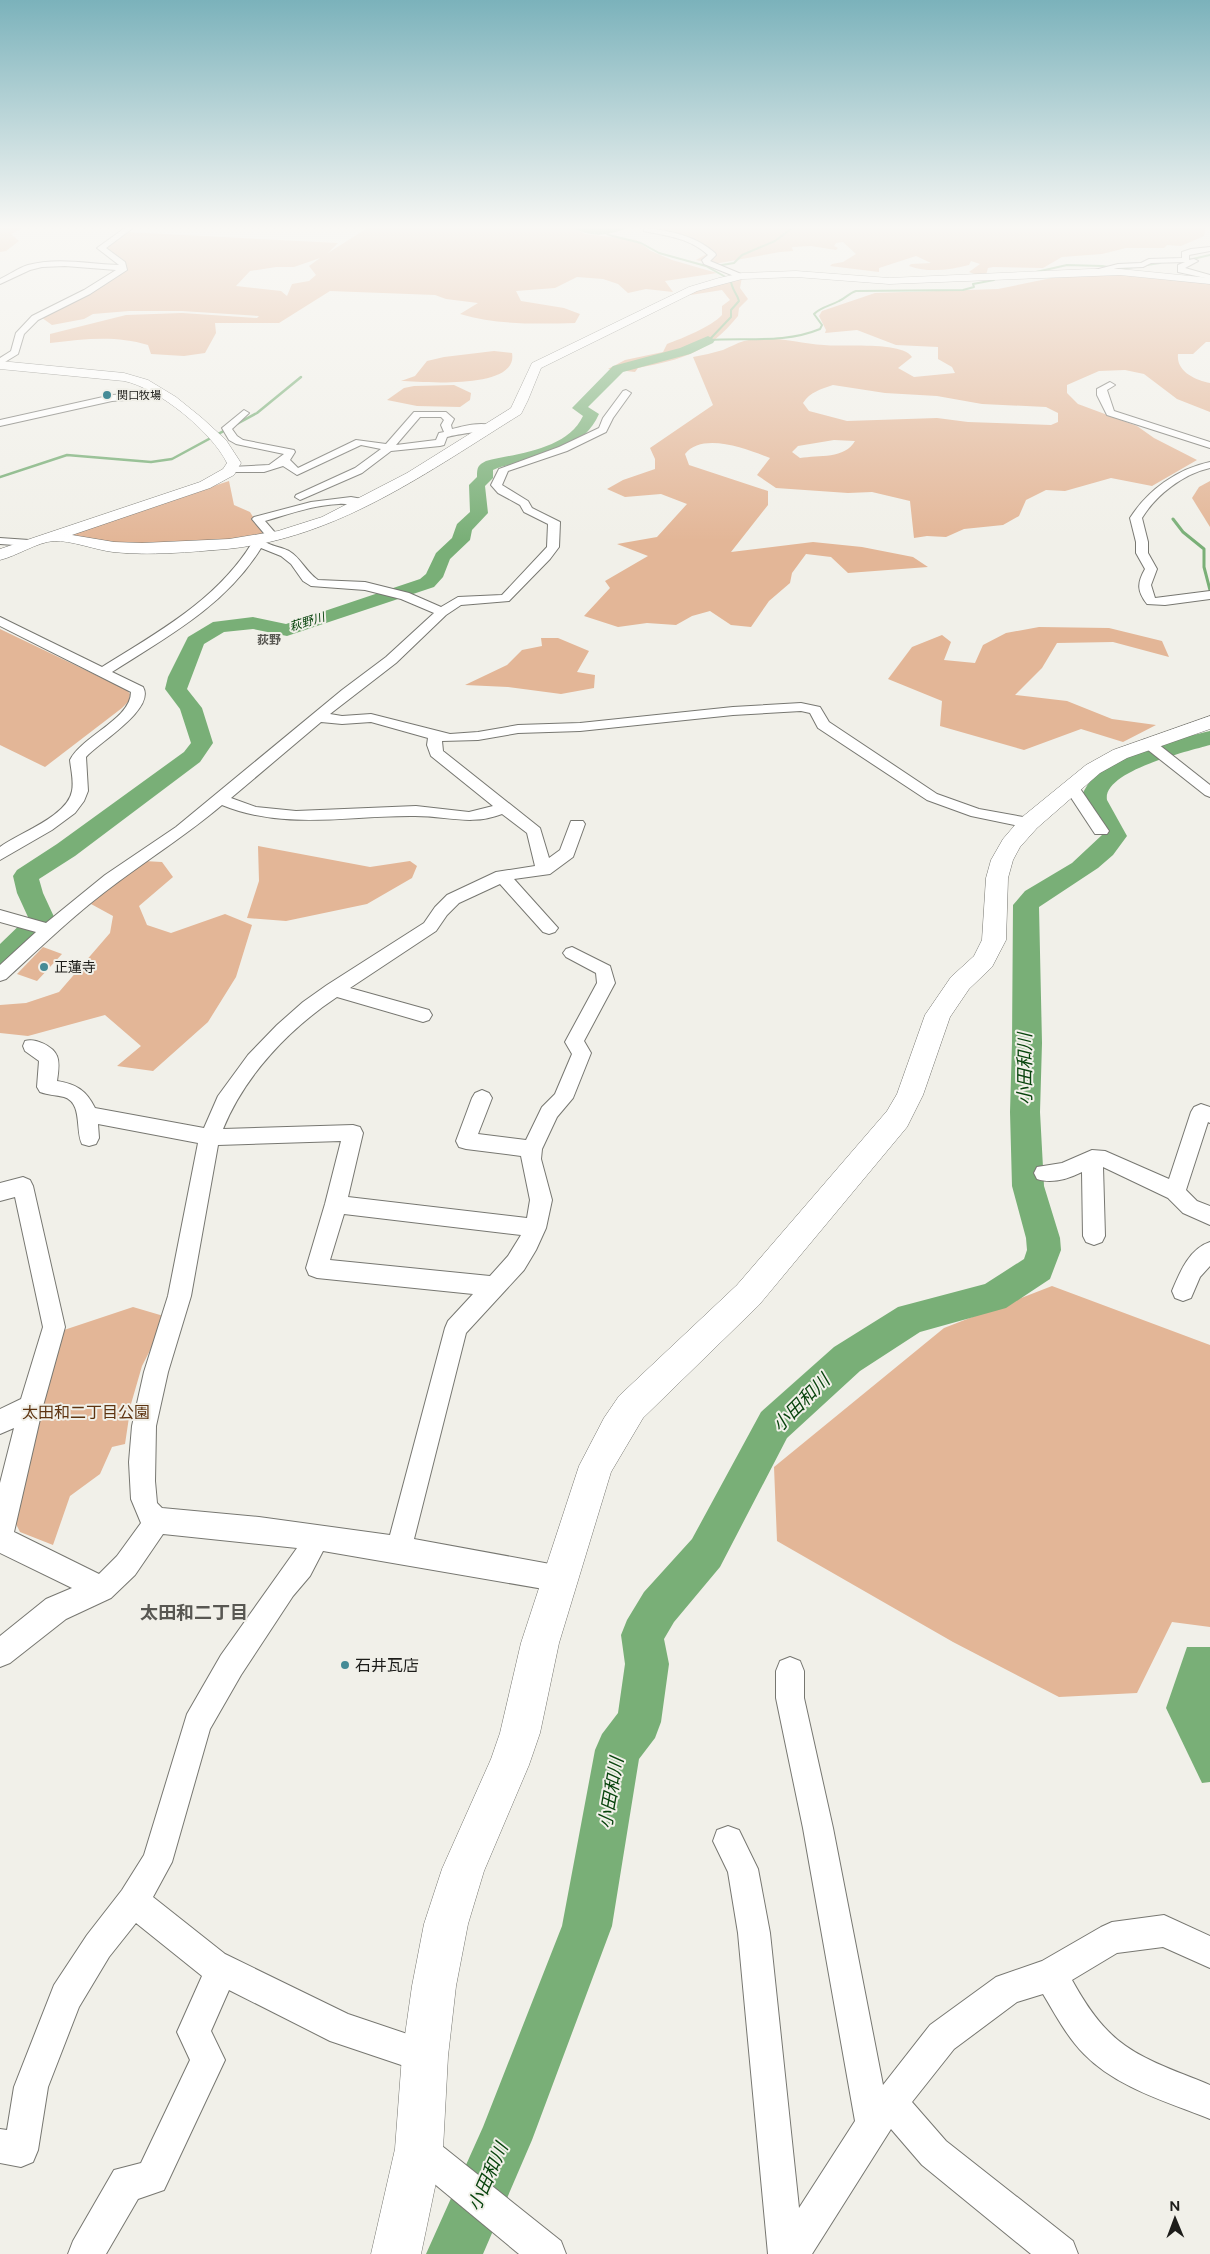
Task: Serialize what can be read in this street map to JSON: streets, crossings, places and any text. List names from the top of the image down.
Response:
{
  "districts": ["荻野", "太田和二丁目"],
  "water": ["萩野川", "小田和川"],
  "parks": ["太田和二丁目公園"],
  "places": ["関口牧場", "正蓮寺", "石井瓦店"],
  "north": "top"
}
